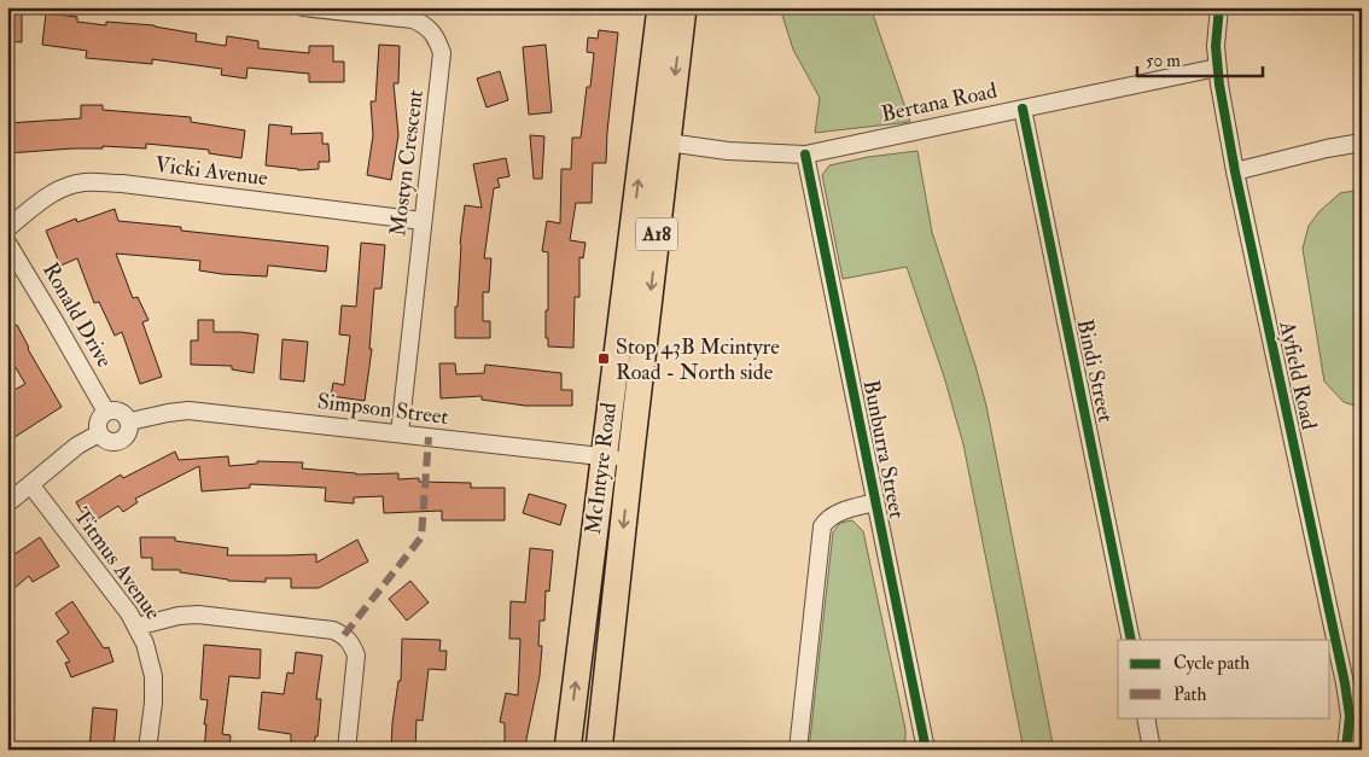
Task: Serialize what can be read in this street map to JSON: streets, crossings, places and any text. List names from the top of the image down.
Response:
{
  "streets": {
    "main road": ["A18", "McIntyre Road"],
    "street": [
      "Bertana Road",
      "Mostyn Crescent",
      "Vicki Avenue",
      "Ronald Drive",
      "Bindi Street",
      "Ayfield Road",
      "Simpson Street",
      "Bunburra Street",
      "Titmus Avenue"
    ]
  },
  "crossings": [
    ["Bertana Road", "Bindi Street"],
    ["Bertana Road", "Ayfield Road"],
    ["Bertana Road", "Bunburra Street"],
    ["Bertana Road", "McIntyre Road"],
    ["Mostyn Crescent", "Vicki Avenue"],
    ["Mostyn Crescent", "Simpson Street"],
    ["Ronald Drive", "Simpson Street"],
    ["Simpson Street", "McIntyre Road"]
  ],
  "places": {
    "transit": ["Stop 43B Mcintyre Road - North side"]
  },
  "legend": ["Cycle path", "Path"],
  "scale_bar": "50 m"
}
